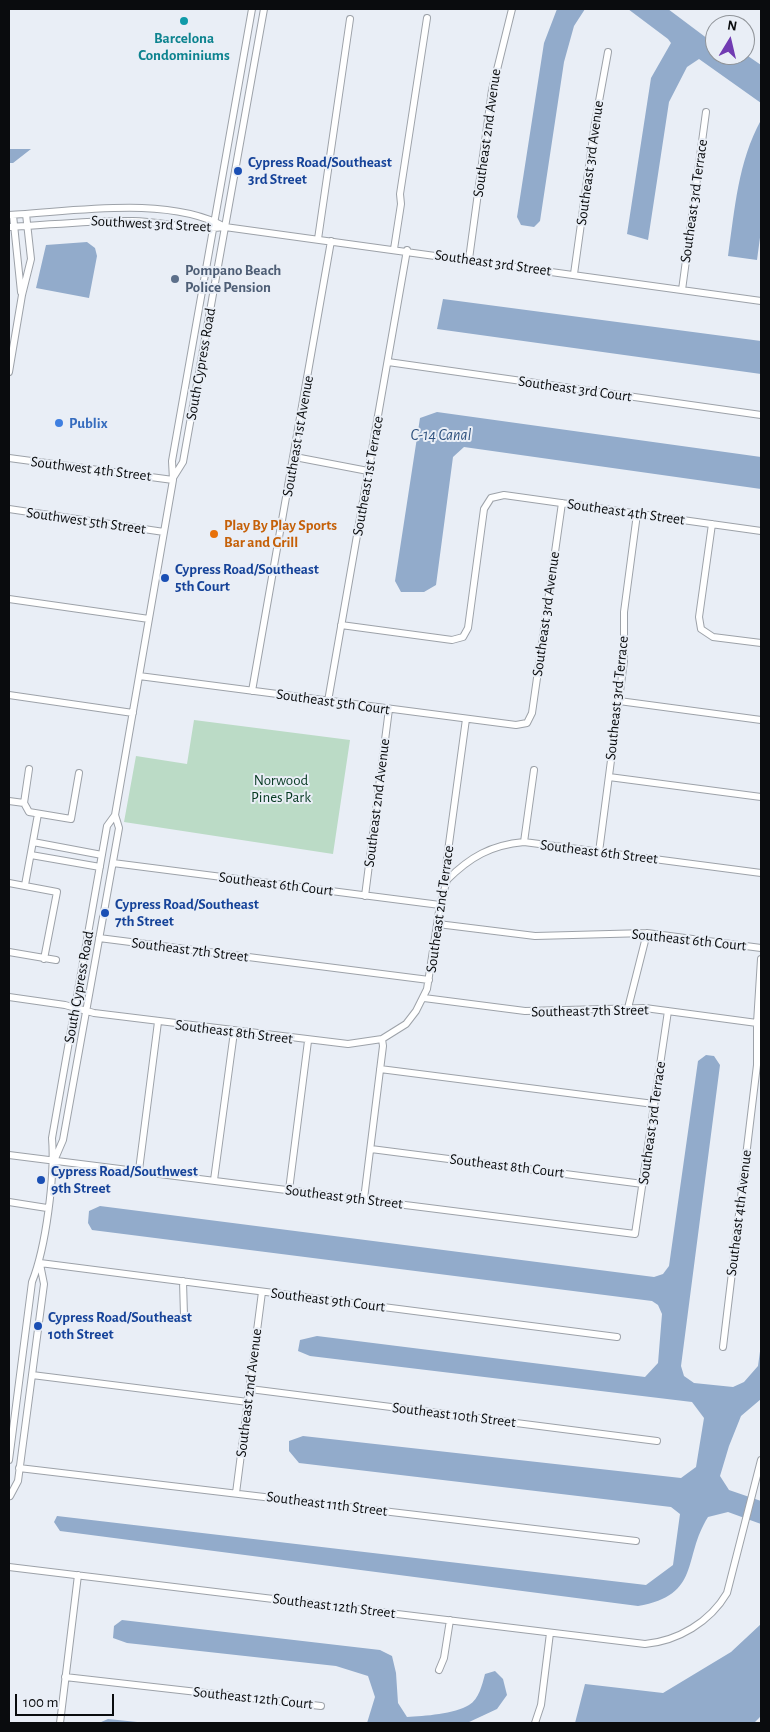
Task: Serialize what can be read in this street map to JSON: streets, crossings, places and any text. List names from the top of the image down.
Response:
{
  "streets": {
    "street": [
      "Southeast 2nd Avenue",
      "Southeast 3rd Avenue",
      "Southeast 3rd Terrace",
      "Southwest 3rd Street",
      "Southeast 3rd Street",
      "South Cypress Road",
      "Southeast 3rd Court",
      "Southeast 1st Avenue",
      "Southwest 4th Street",
      "Southeast 1st Terrace",
      "Southeast 4th Street",
      "Southwest 5th Street",
      "Southeast 5th Court",
      "Southeast 6th Street",
      "Southeast 6th Court",
      "Southeast 2nd Terrace",
      "Southeast 7th Street",
      "Southeast 8th Street",
      "Southeast 8th Court",
      "Southeast 9th Street",
      "Southeast 4th Avenue",
      "Southeast 9th Court",
      "Southeast 10th Street",
      "Southeast 11th Street",
      "Southeast 12th Street",
      "Southeast 12th Court"
    ]
  },
  "crossings": [
    ["Southeast 2nd Avenue", "Southeast 3rd Street"],
    ["Southeast 2nd Avenue", "Southeast 5th Court"],
    ["Southeast 2nd Avenue", "Southeast 6th Court"],
    ["Southeast 2nd Avenue", "Southeast 9th Court"],
    ["Southeast 2nd Avenue", "Southeast 10th Street"],
    ["Southeast 2nd Avenue", "Southeast 11th Street"],
    ["Southeast 3rd Avenue", "Southeast 3rd Street"],
    ["Southeast 3rd Avenue", "Southeast 4th Street"],
    ["Southeast 3rd Avenue", "Southeast 5th Court"],
    ["Southeast 3rd Terrace", "Southeast 3rd Street"],
    ["Southeast 3rd Terrace", "Southeast 4th Street"],
    ["Southeast 3rd Terrace", "Southeast 6th Street"],
    ["Southeast 3rd Terrace", "Southeast 7th Street"],
    ["Southeast 3rd Terrace", "Southeast 8th Court"],
    ["Southeast 3rd Terrace", "Southeast 9th Street"],
    ["Southwest 3rd Street", "Southeast 3rd Street"],
    ["Southwest 3rd Street", "South Cypress Road"],
    ["Southeast 3rd Street", "South Cypress Road"],
    ["Southeast 3rd Street", "Southeast 1st Avenue"],
    ["Southeast 3rd Street", "Southeast 1st Terrace"],
    ["South Cypress Road", "Southwest 4th Street"],
    ["South Cypress Road", "Southwest 5th Street"],
    ["South Cypress Road", "Southeast 5th Court"],
    ["South Cypress Road", "Southeast 6th Court"],
    ["South Cypress Road", "Southeast 7th Street"],
    ["South Cypress Road", "Southeast 8th Street"],
    ["South Cypress Road", "Southeast 9th Street"],
    ["South Cypress Road", "Southeast 9th Court"],
    ["South Cypress Road", "Southeast 11th Street"],
    ["Southeast 3rd Court", "Southeast 1st Terrace"],
    ["Southeast 1st Avenue", "Southeast 5th Court"],
    ["Southeast 1st Terrace", "Southeast 4th Street"],
    ["Southeast 1st Terrace", "Southeast 5th Court"],
    ["Southeast 5th Court", "Southeast 2nd Terrace"],
    ["Southeast 6th Street", "Southeast 2nd Terrace"],
    ["Southeast 6th Court", "Southeast 2nd Terrace"],
    ["Southeast 2nd Terrace", "Southeast 7th Street"],
    ["Southeast 2nd Terrace", "Southeast 8th Street"],
    ["Southeast 7th Street", "Southeast 4th Avenue"]
  ],
  "water": ["C-14 Canal"],
  "parks": ["Norwood Pines Park"],
  "places": [
    "Barcelona Condominiums",
    "Cypress Road/Southeast 3rd Street",
    "Pompano Beach Police Pension",
    "Publix",
    "Play By Play Sports Bar and Grill",
    "Cypress Road/Southeast 5th Court",
    "Cypress Road/Southeast 7th Street",
    "Cypress Road/Southwest 9th Street",
    "Cypress Road/Southeast 10th Street"
  ],
  "scale_bar": "100 m",
  "north": "top"
}
